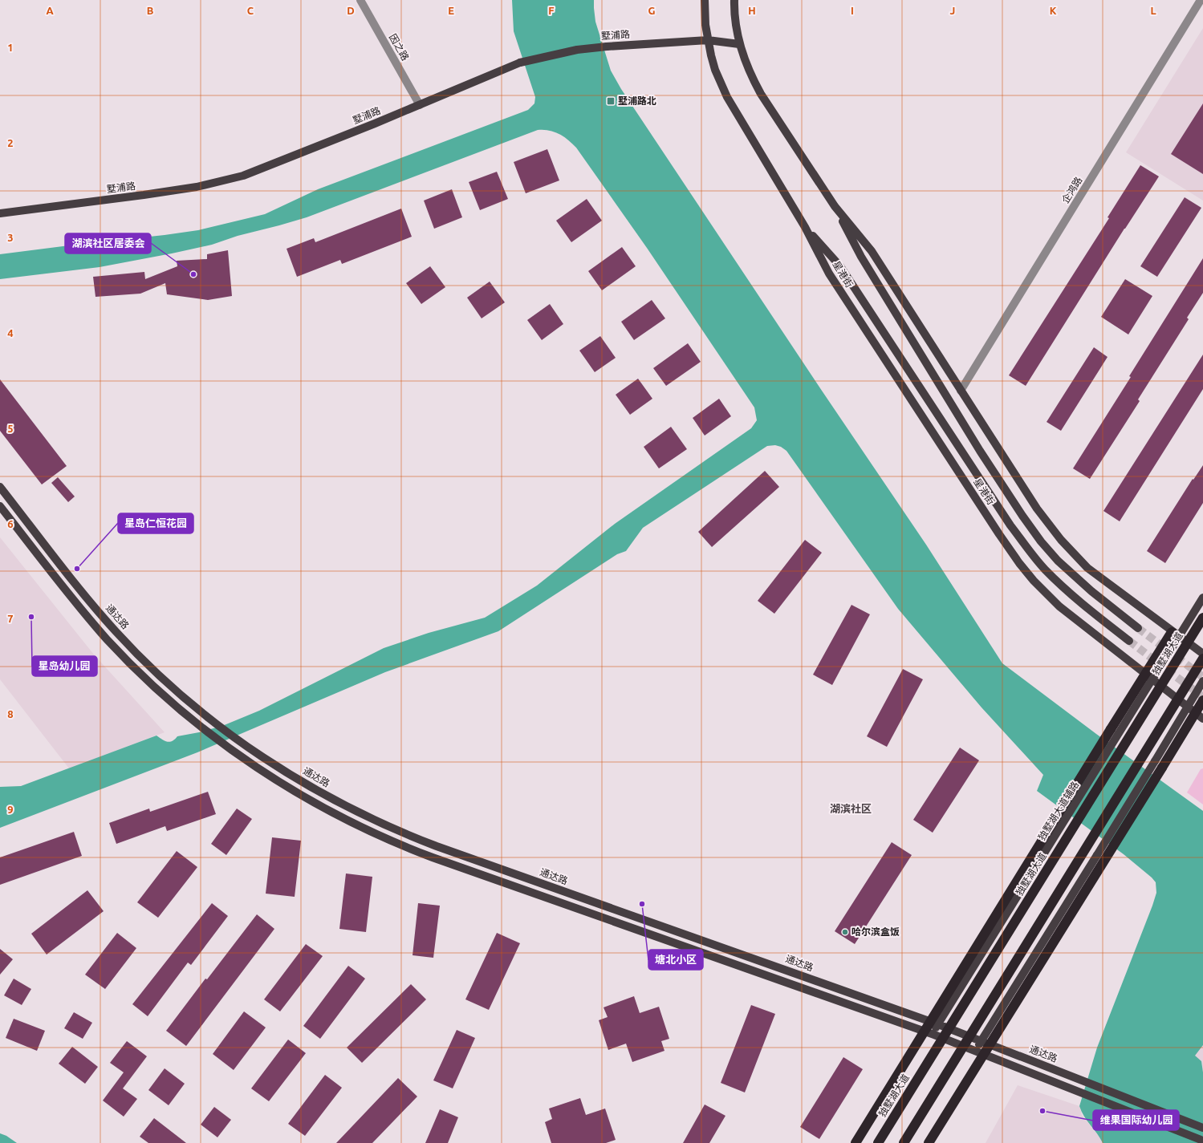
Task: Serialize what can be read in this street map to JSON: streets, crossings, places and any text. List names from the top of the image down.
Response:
{
  "streets": {
    "highway": ["独墅湖大道"],
    "main road": [
      "墅浦路",
      "星港街",
      "通达路",
      "独墅湖大道辅路"
    ],
    "street": ["因之路", "企鸿路"]
  },
  "crossings": [
    ["墅浦路", "因之路"],
    ["墅浦路", "星港街"],
    ["企鸿路", "星港街"],
    ["星港街", "独墅湖大道辅路"],
    ["通达路", "独墅湖大道辅路"]
  ],
  "districts": ["湖滨社区"],
  "places": {
    "transit": ["墅浦路北"],
    "other": [
      "湖滨社区居委会",
      "星岛仁恒花园",
      "星岛幼儿园",
      "塘北小区",
      "哈尔滨盒饭",
      "维果国际幼儿园"
    ]
  },
  "grid": {
    "columns": [
      "A",
      "B",
      "C",
      "D",
      "E",
      "F",
      "G",
      "H",
      "I",
      "J",
      "K",
      "L"
    ],
    "rows": [
      "1",
      "2",
      "3",
      "4",
      "5",
      "6",
      "7",
      "8",
      "9"
    ]
  }
}
